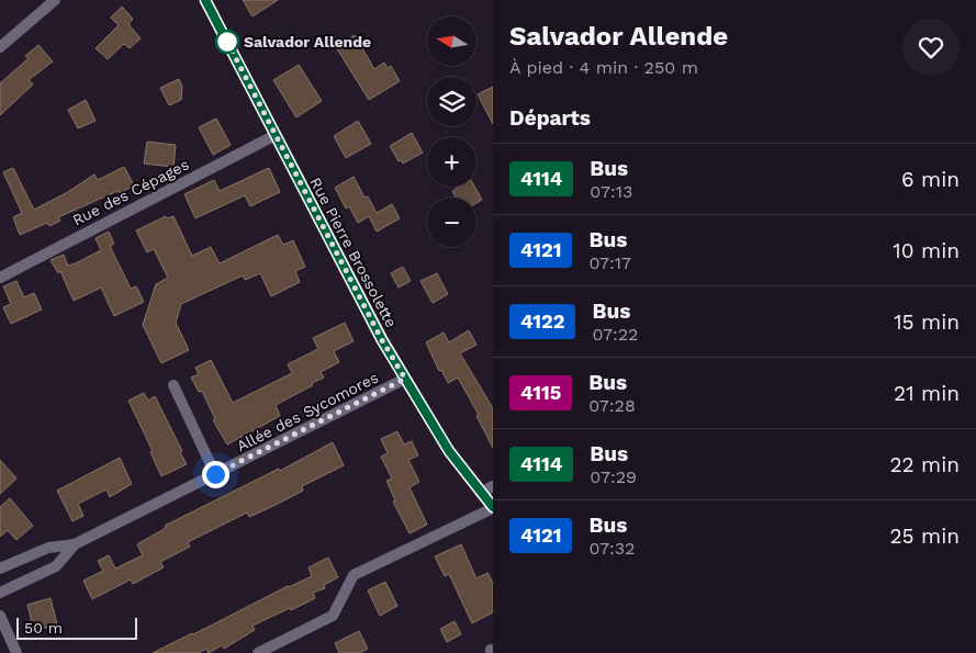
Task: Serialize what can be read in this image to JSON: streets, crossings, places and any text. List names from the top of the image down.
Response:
{
  "streets": {
    "street": ["Rue des Cépages", "Rue Pierre Brossolette", "Allée des Sycomores"]
  },
  "crossings": [
    ["Rue des Cépages", "Rue Pierre Brossolette"],
    ["Rue Pierre Brossolette", "Allée des Sycomores"]
  ],
  "places": ["Salvador Allende"],
  "lines": ["bus line 4114"],
  "scale_bar": "50 m",
  "north": "left",
  "page": {
    "heading": [
      ["Salvador Allende", "À pied · 4 min · 250 m"],
      "Départs"
    ],
    "map_buttons": ["+", "−"],
    "list": [
      {
        "mark": "4114",
        "name": "Bus",
        "note": "07:13",
        "value": "6 min"
      },
      {
        "mark": "4121",
        "name": "Bus",
        "note": "07:17",
        "value": "10 min"
      },
      {
        "mark": "4122",
        "name": "Bus",
        "note": "07:22",
        "value": "15 min"
      },
      {
        "mark": "4115",
        "name": "Bus",
        "note": "07:28",
        "value": "21 min"
      },
      {
        "mark": "4114",
        "name": "Bus",
        "note": "07:29",
        "value": "22 min"
      },
      {
        "mark": "4121",
        "name": "Bus",
        "note": "07:32",
        "value": "25 min"
      }
    ],
    "scale": "50 m"
  }
}
